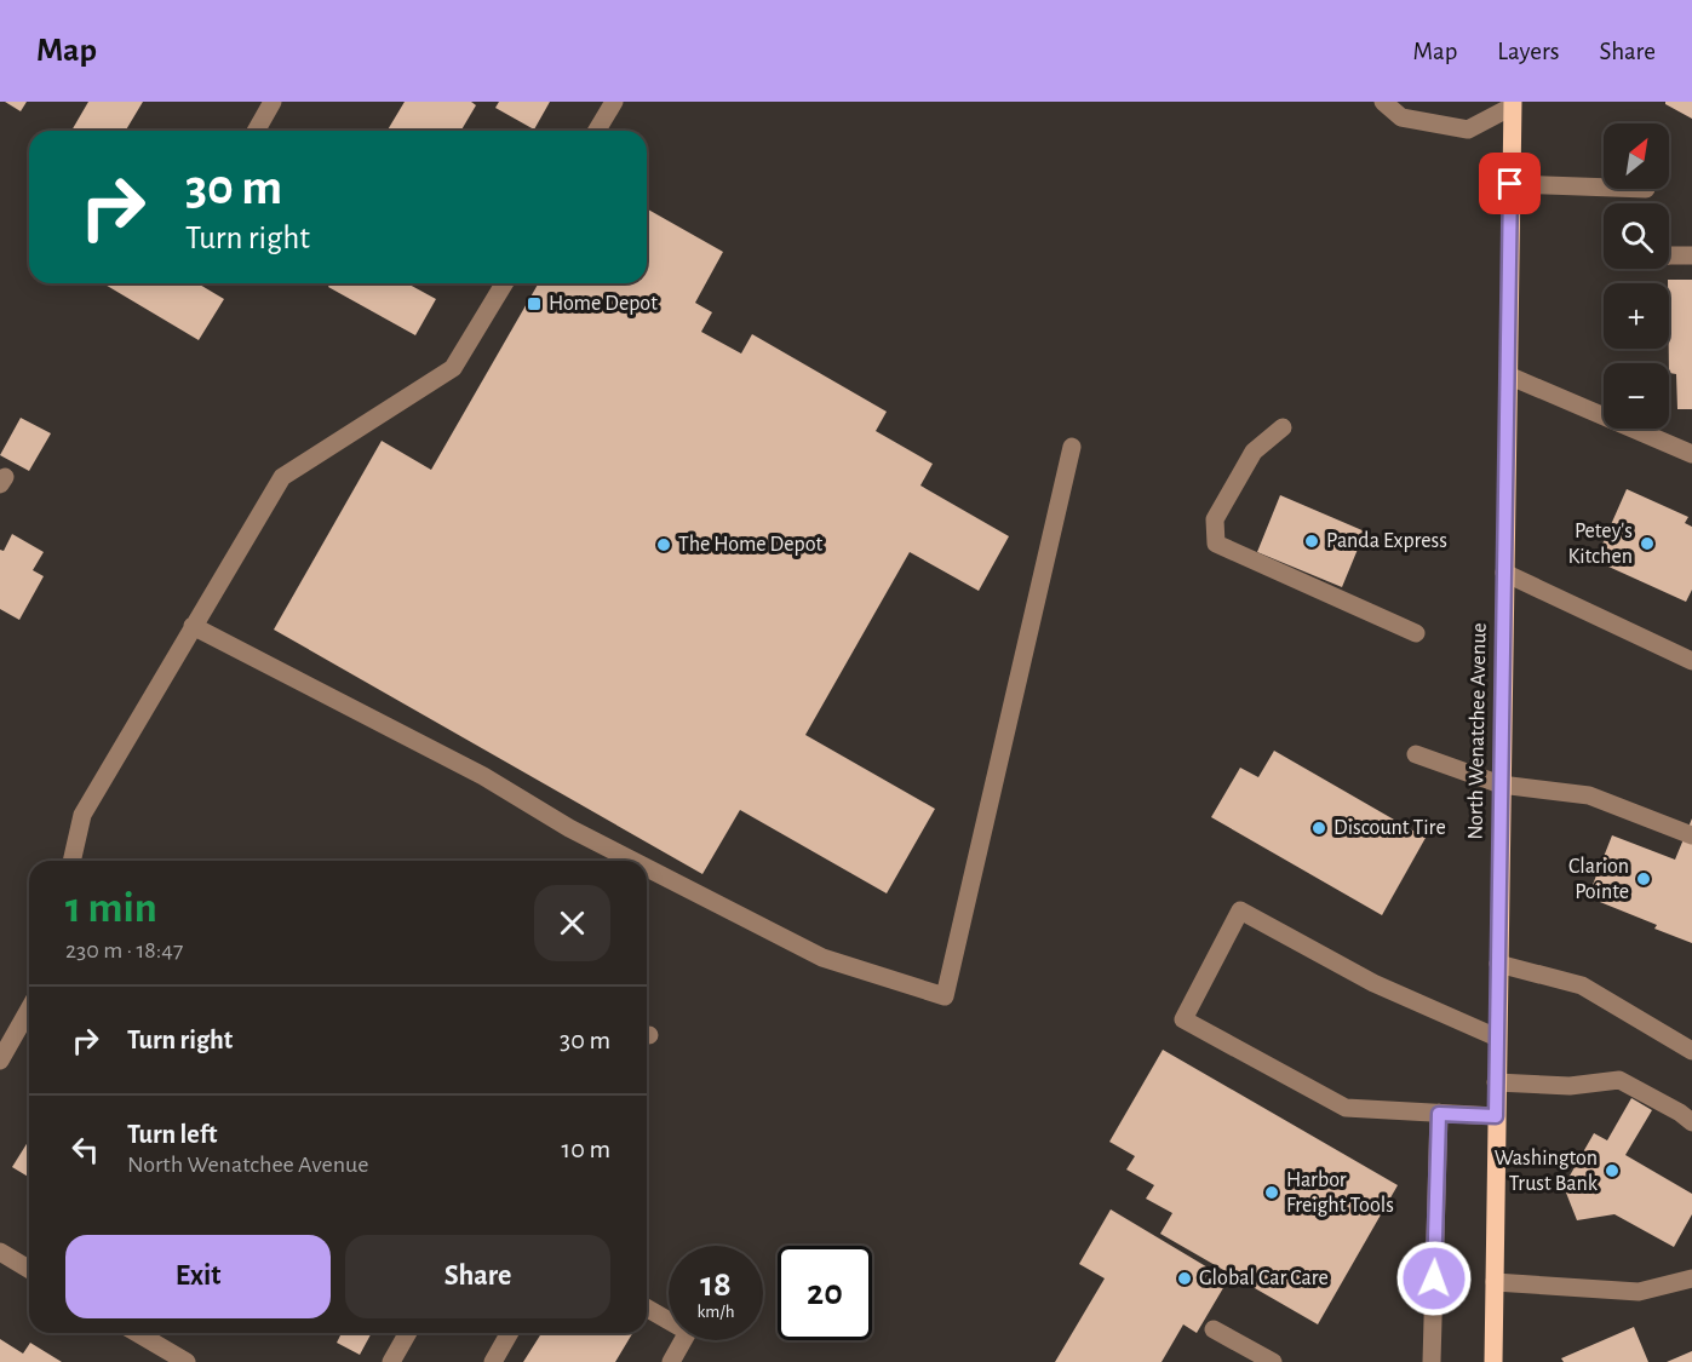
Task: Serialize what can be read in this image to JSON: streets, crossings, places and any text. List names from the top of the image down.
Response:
{
  "streets": {
    "main road": ["North Wenatchee Avenue"]
  },
  "places": {
    "transit": ["Home Depot"],
    "other": [
      "Panda Express",
      "Petey's Kitchen",
      "The Home Depot",
      "Discount Tire",
      "Clarion Pointe",
      "Washington Trust Bank",
      "Harbor Freight Tools",
      "Global Car Care"
    ]
  },
  "north": "top right",
  "page": {
    "header": "Map",
    "nav": ["Map", "Layers", "Share"],
    "map_buttons": ["+", "−"],
    "turn": ["30 m", "Turn right"],
    "heading": ["1 min", "230 m · 18:47"],
    "list": [
      {
        "name": "Turn right",
        "value": "30 m"
      },
      {
        "name": "Turn left",
        "note": "North Wenatchee Avenue",
        "value": "10 m"
      }
    ],
    "buttons": ["Exit", "Share"],
    "speed": "18 km/h",
    "limit": "20"
  }
}
